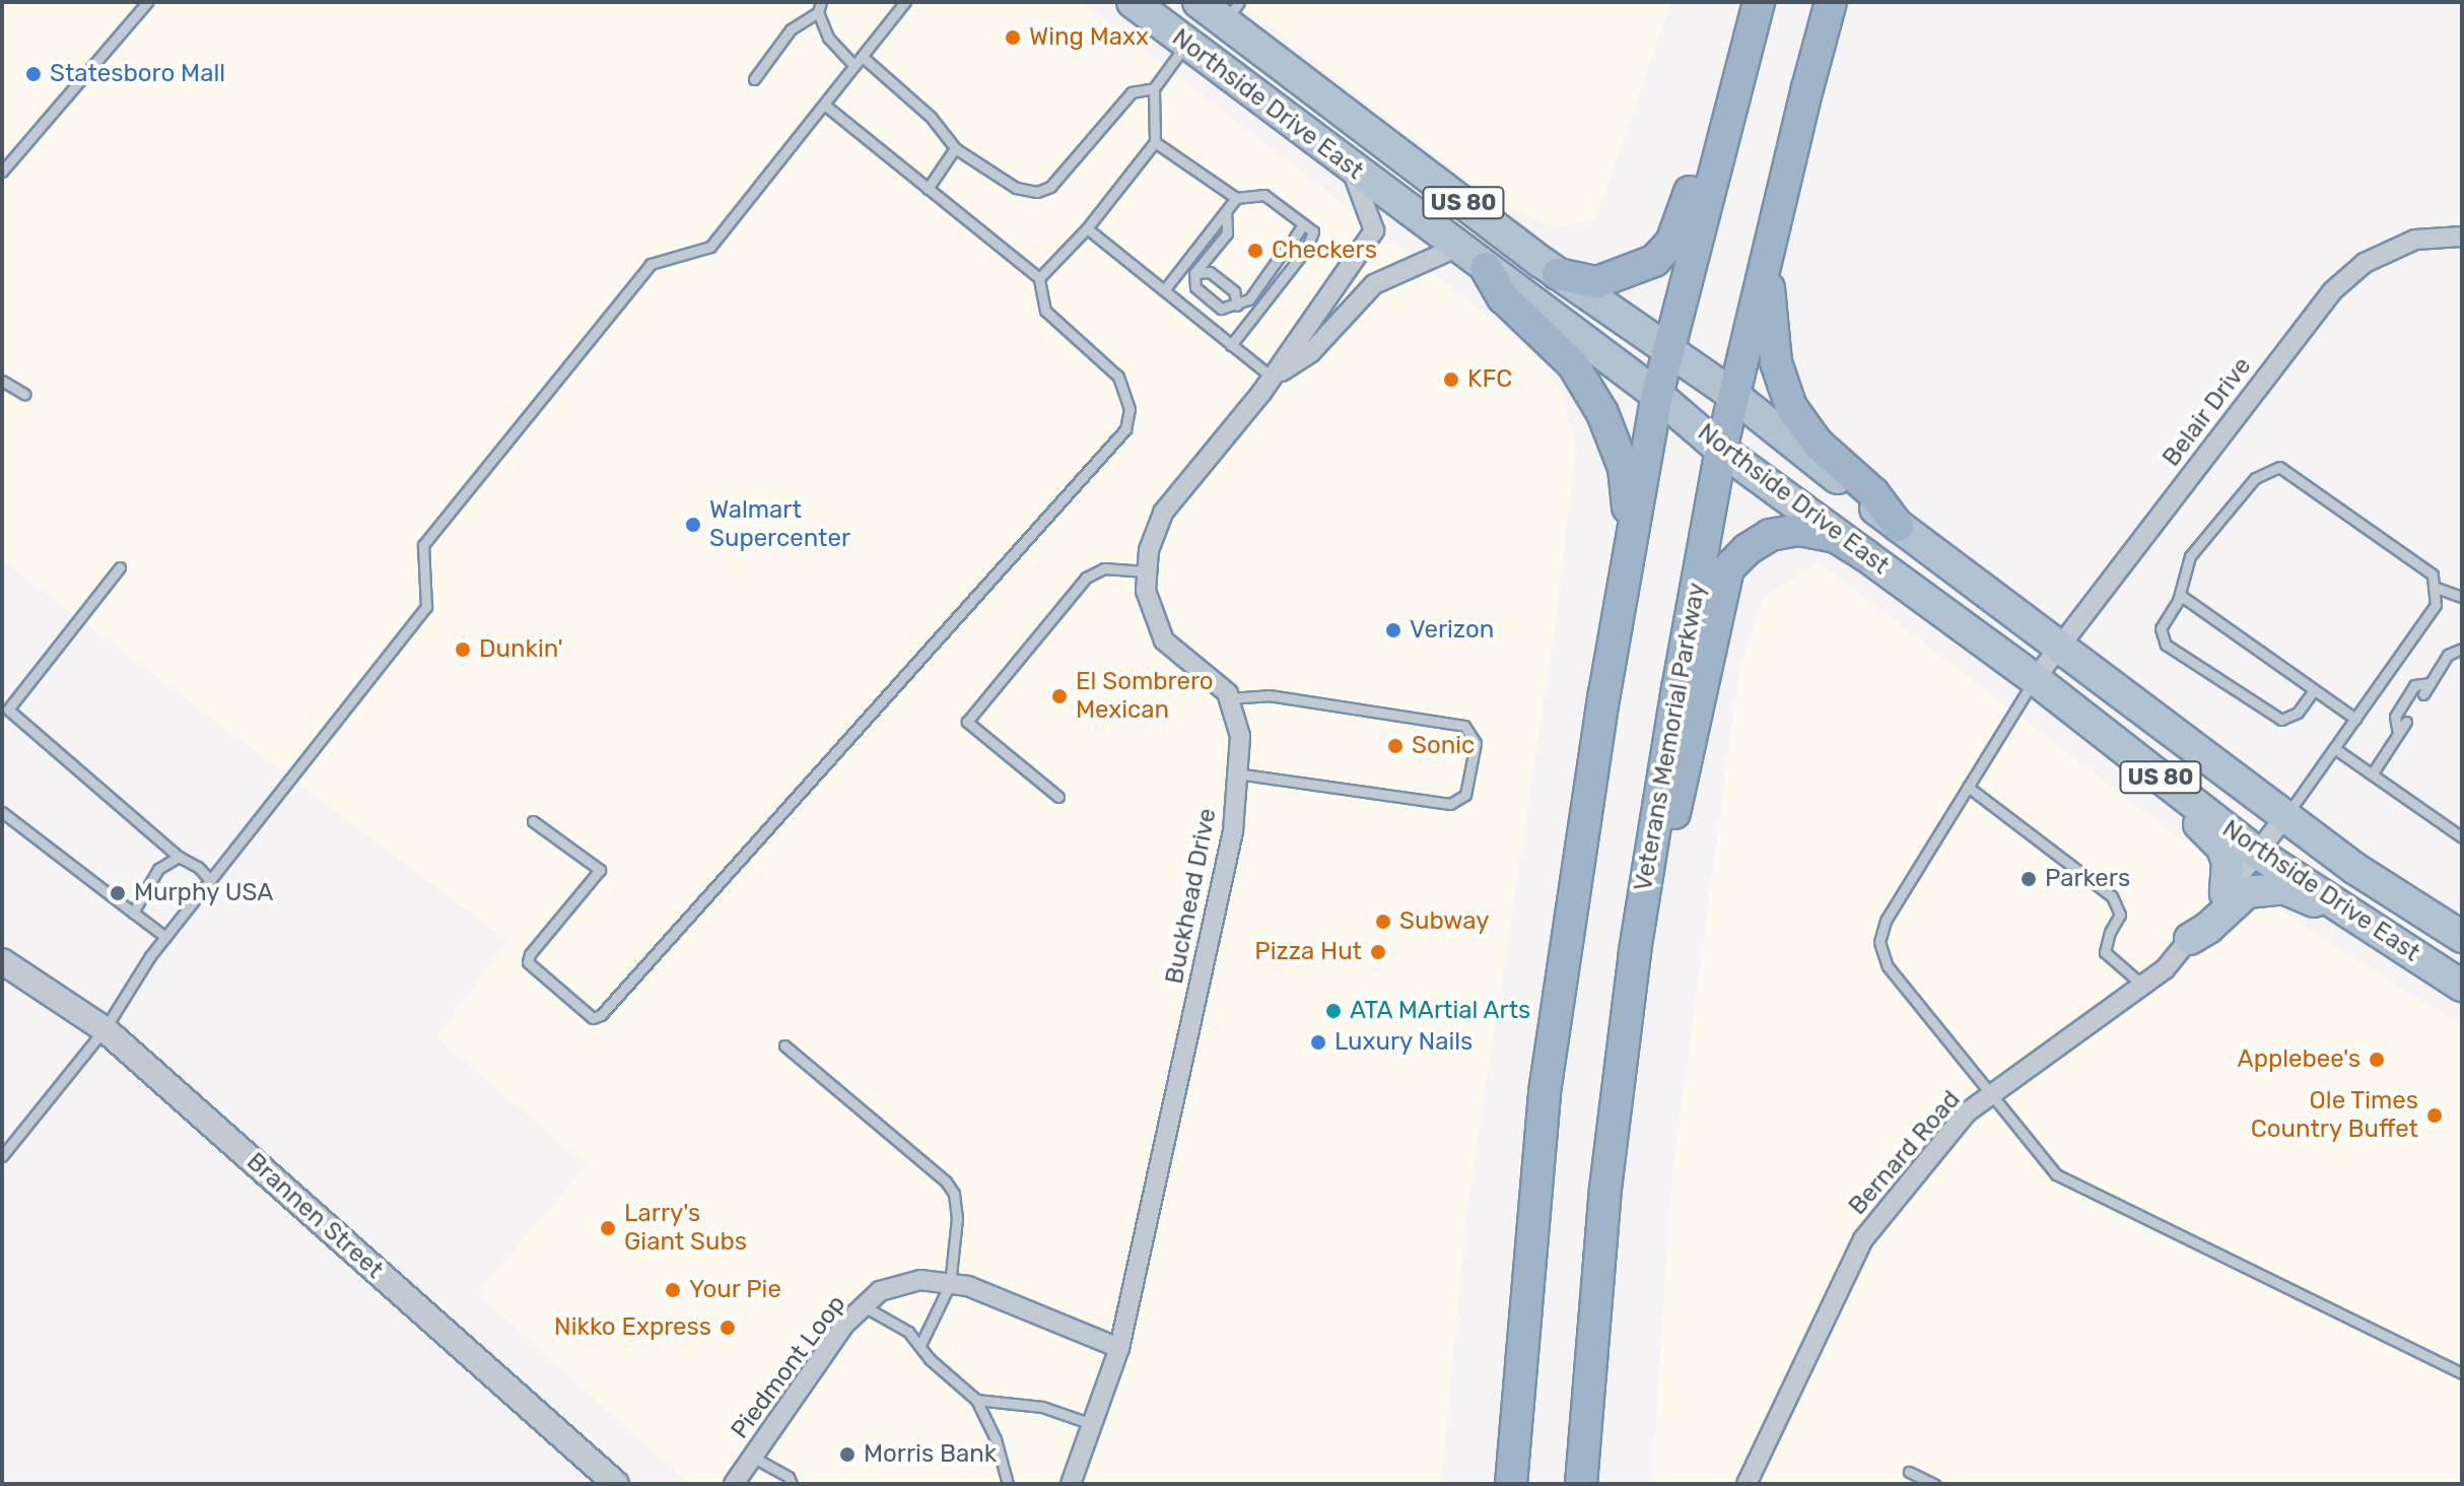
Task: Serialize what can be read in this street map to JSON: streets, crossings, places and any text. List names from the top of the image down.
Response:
{
  "streets": {
    "highway": ["Veterans Memorial Parkway"],
    "main road": ["Northside Drive East", "US 80"],
    "street": [
      "Belair Drive",
      "Buckhead Drive",
      "Bernard Road",
      "Brannen Street",
      "Piedmont Loop"
    ]
  },
  "crossings": [
    ["Northside Drive East", "Belair Drive"],
    ["Northside Drive East", "Veterans Memorial Parkway"],
    ["Northside Drive East", "Buckhead Drive"],
    ["Northside Drive East", "Bernard Road"],
    ["Buckhead Drive", "Piedmont Loop"]
  ],
  "places": [
    "Wing Maxx",
    "Statesboro Mall",
    "Checkers",
    "KFC",
    "Walmart Supercenter",
    "Verizon",
    "Dunkin'",
    "El Sombrero Mexican",
    "Sonic",
    "Parkers",
    "Murphy USA",
    "Subway",
    "Pizza Hut",
    "ATA MArtial Arts",
    "Luxury Nails",
    "Applebee's",
    "Ole Times Country Buffet",
    "Larry's Giant Subs",
    "Your Pie",
    "Nikko Express",
    "Morris Bank"
  ]
}
